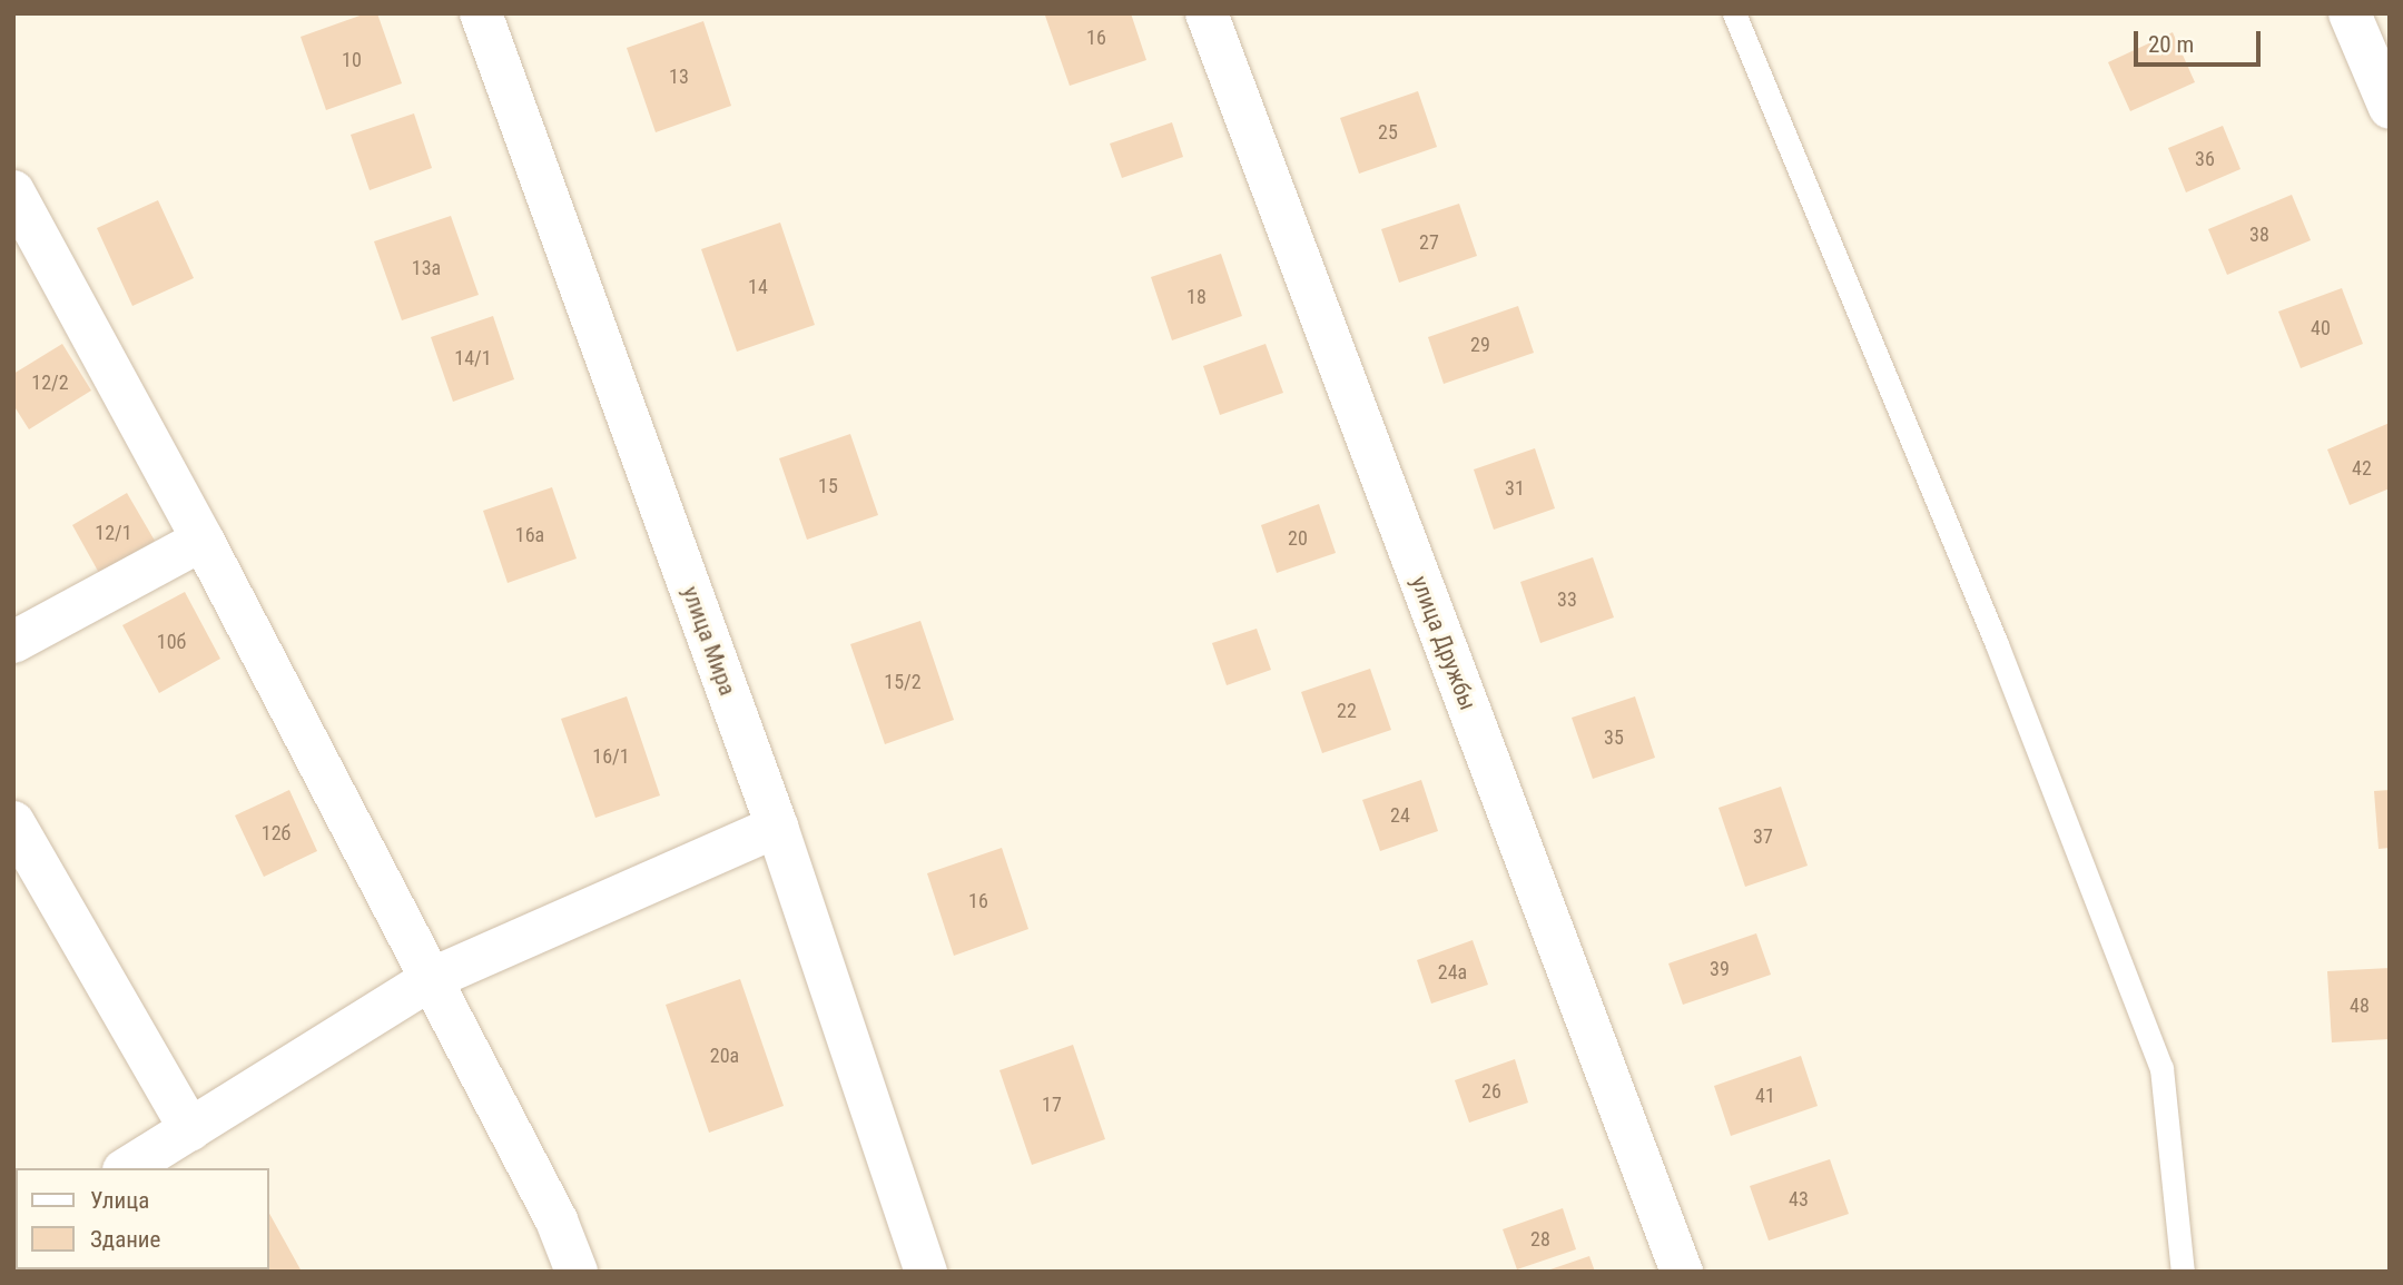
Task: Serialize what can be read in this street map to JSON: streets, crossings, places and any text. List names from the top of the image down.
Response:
{
  "streets": {
    "street": ["улица Мира", "улица Дружбы"]
  },
  "house_numbers": [
    "16",
    "10",
    "13",
    "25",
    "36",
    "38",
    "27",
    "13а",
    "14",
    "18",
    "40",
    "29",
    "14/1",
    "12/2",
    "42",
    "15",
    "31",
    "12/1",
    "16а",
    "20",
    "33",
    "10б",
    "15/2",
    "22",
    "35",
    "16/1",
    "24",
    "12б",
    "37",
    "16",
    "39",
    "24а",
    "48",
    "20а",
    "26",
    "41",
    "17",
    "43",
    "28"
  ],
  "legend": ["Улица", "Здание"],
  "scale_bar": "20 m"
}
